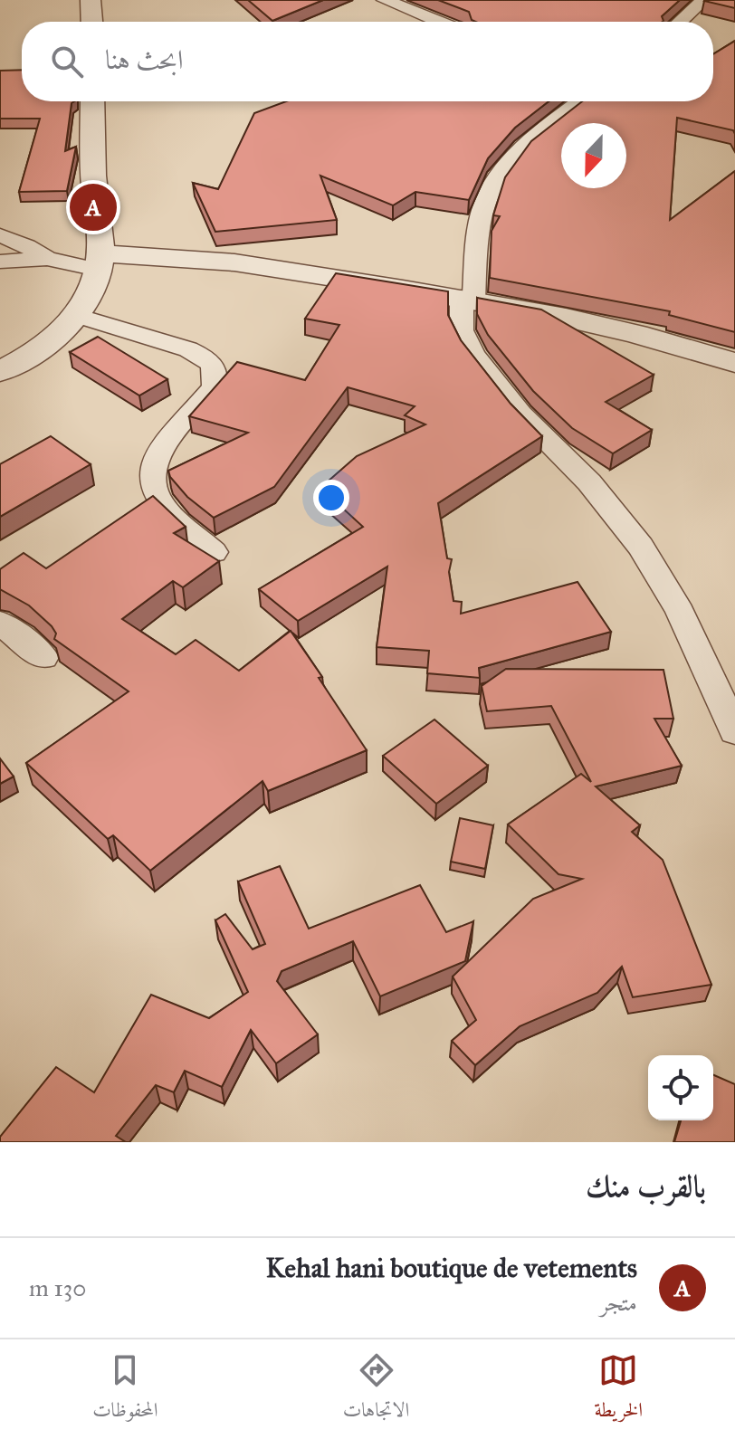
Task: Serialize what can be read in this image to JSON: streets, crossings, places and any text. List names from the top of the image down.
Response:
{
  "north": "bottom",
  "page": {
    "search": "ابحث هنا",
    "pins": "A",
    "heading": "بالقرب منك",
    "list": [
      {
        "mark": "A",
        "name": "Kehal hani boutique de vetements",
        "note": "متجر",
        "value": "130 m"
      }
    ],
    "nav": ["الخريطة", "الاتجاهات", "المحفوظات"]
  }
}
